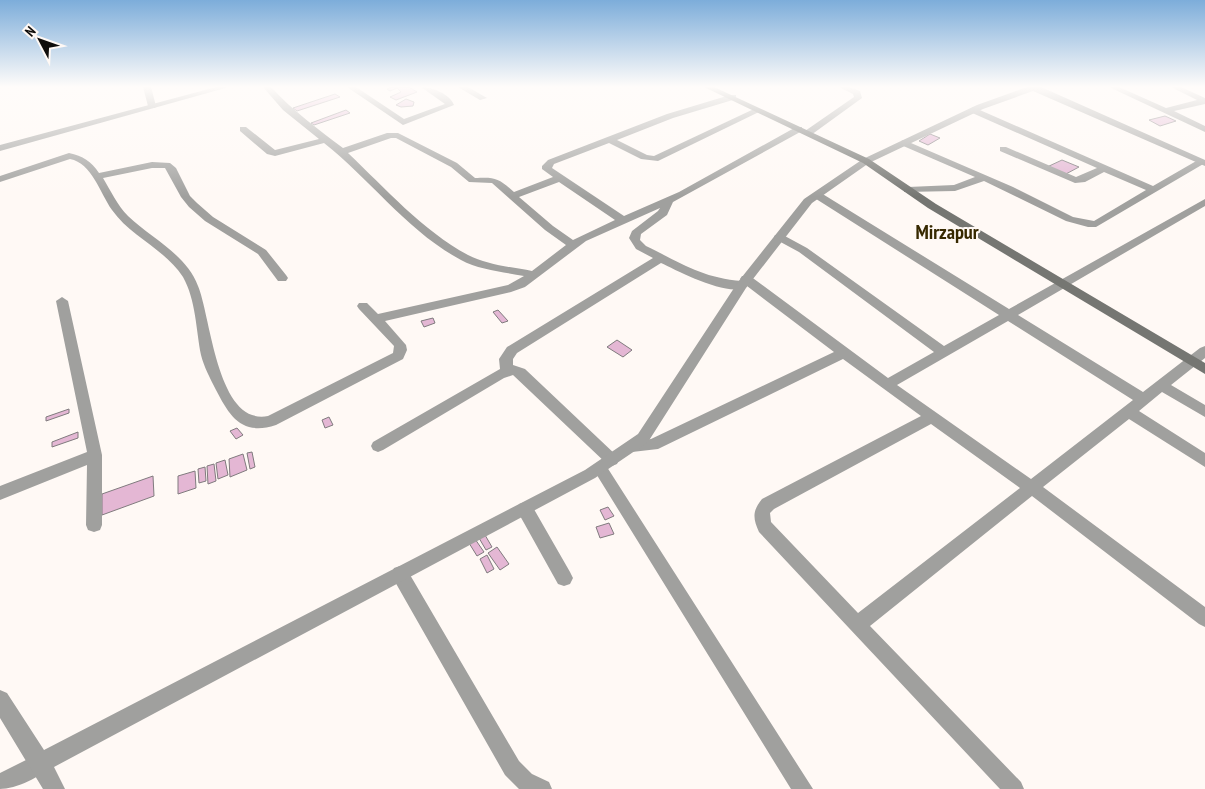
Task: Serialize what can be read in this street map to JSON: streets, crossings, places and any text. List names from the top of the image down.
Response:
{
  "districts": ["Mirzapur"],
  "north": "top left"
}
